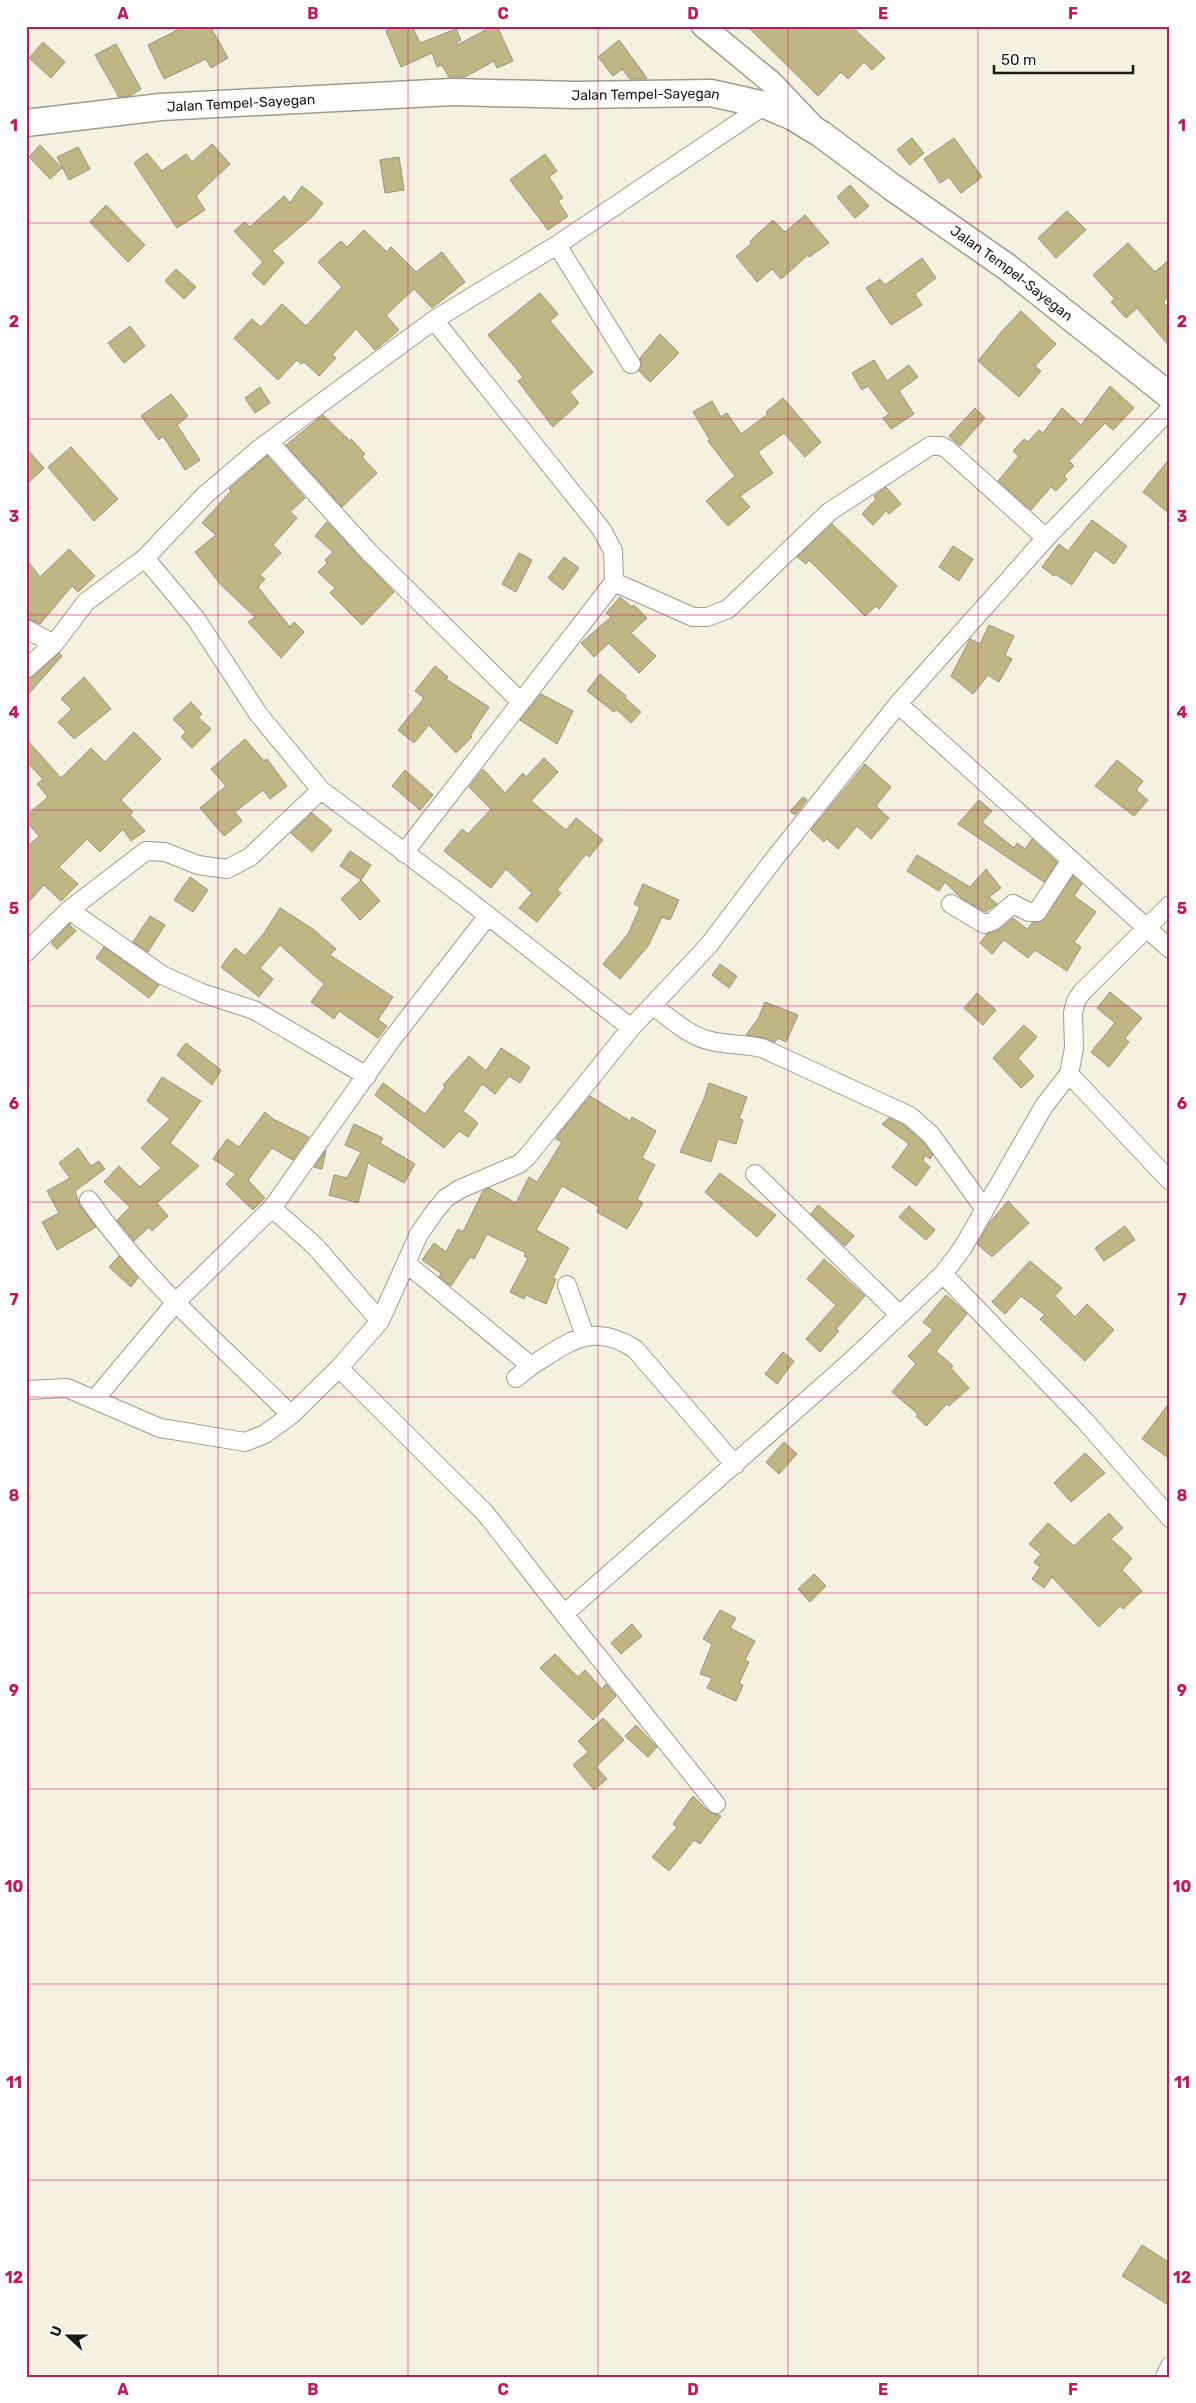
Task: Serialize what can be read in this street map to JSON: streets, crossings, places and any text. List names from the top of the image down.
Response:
{
  "streets": {
    "main road": ["Jalan Tempel-Sayegan"]
  },
  "scale_bar": "50 m",
  "north": "left",
  "grid": {
    "columns": [
      "A",
      "B",
      "C",
      "D",
      "E",
      "F"
    ],
    "rows": [
      "1",
      "2",
      "3",
      "4",
      "5",
      "6",
      "7",
      "8",
      "9",
      "10",
      "11",
      "12"
    ]
  }
}
